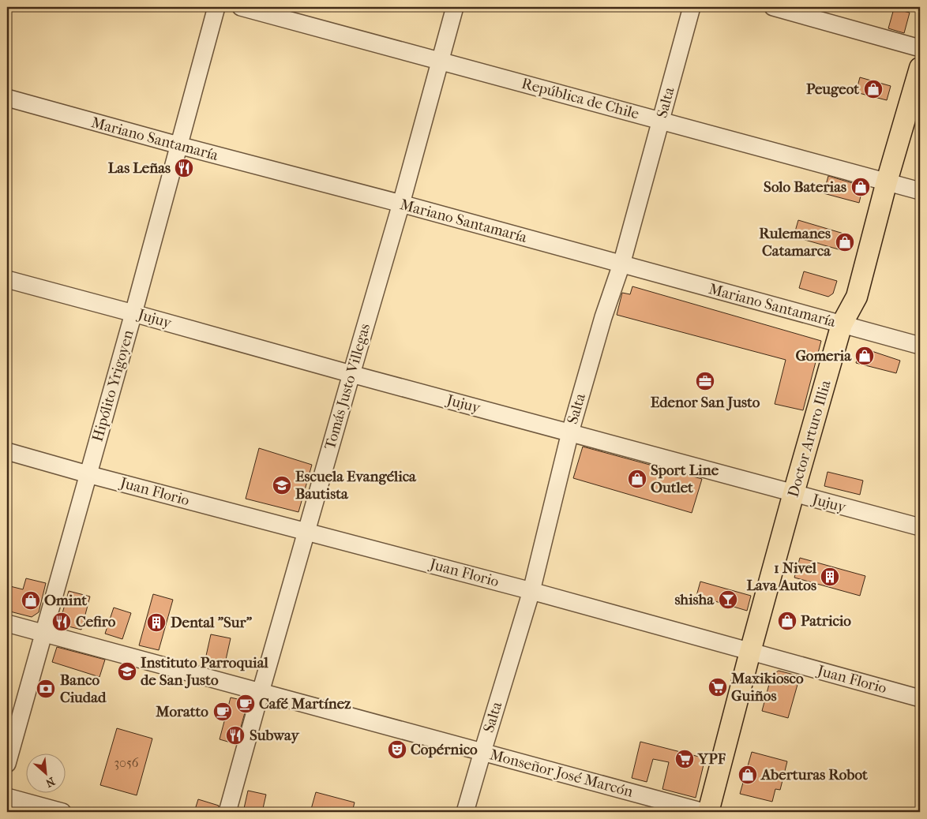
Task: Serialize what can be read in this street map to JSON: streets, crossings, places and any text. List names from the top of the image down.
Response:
{
  "streets": {
    "main road": ["Doctor Arturo Illia"],
    "street": [
      "República de Chile",
      "Salta",
      "Mariano Santamaría",
      "Jujuy",
      "Hipólito Yrigoyen",
      "Tomás Justo Villegas",
      "Juan Florio",
      "Monseñor José Marcón"
    ]
  },
  "crossings": [
    ["República de Chile", "Salta"],
    ["República de Chile", "Tomás Justo Villegas"],
    ["República de Chile", "Doctor Arturo Illia"],
    ["Salta", "Mariano Santamaría"],
    ["Salta", "Jujuy"],
    ["Salta", "Juan Florio"],
    ["Salta", "Monseñor José Marcón"],
    ["Mariano Santamaría", "Hipólito Yrigoyen"],
    ["Mariano Santamaría", "Tomás Justo Villegas"],
    ["Mariano Santamaría", "Doctor Arturo Illia"],
    ["Jujuy", "Hipólito Yrigoyen"],
    ["Jujuy", "Tomás Justo Villegas"],
    ["Jujuy", "Doctor Arturo Illia"],
    ["Hipólito Yrigoyen", "Juan Florio"],
    ["Hipólito Yrigoyen", "Monseñor José Marcón"],
    ["Tomás Justo Villegas", "Juan Florio"],
    ["Tomás Justo Villegas", "Monseñor José Marcón"],
    ["Doctor Arturo Illia", "Juan Florio"]
  ],
  "places": {
    "shop": [
      "Peugeot",
      "Solo Baterias",
      "Rulemanes Catamarca",
      "Gomeria",
      "Sport Line Outlet",
      "Omint",
      "Patricio",
      "Aberturas Robot"
    ],
    "restaurant": ["Las Leñas", "Cefiro", "Subway"],
    "office": ["Edenor San Justo"],
    "school or university": ["Escuela Evangélica Bautista", "Instituto Parroquial de San Justo"],
    "building": ["1 Nivel Lava Autos", "Dental \"Sur\""],
    "bar": ["shisha"],
    "supermarket": ["Maxikiosco Guiños", "YPF"],
    "bank": ["Banco Ciudad"],
    "cafe": ["Café Martínez", "Moratto"],
    "theatre": ["Copérnico"]
  },
  "house_numbers": ["3056"],
  "north": "bottom right"
}
